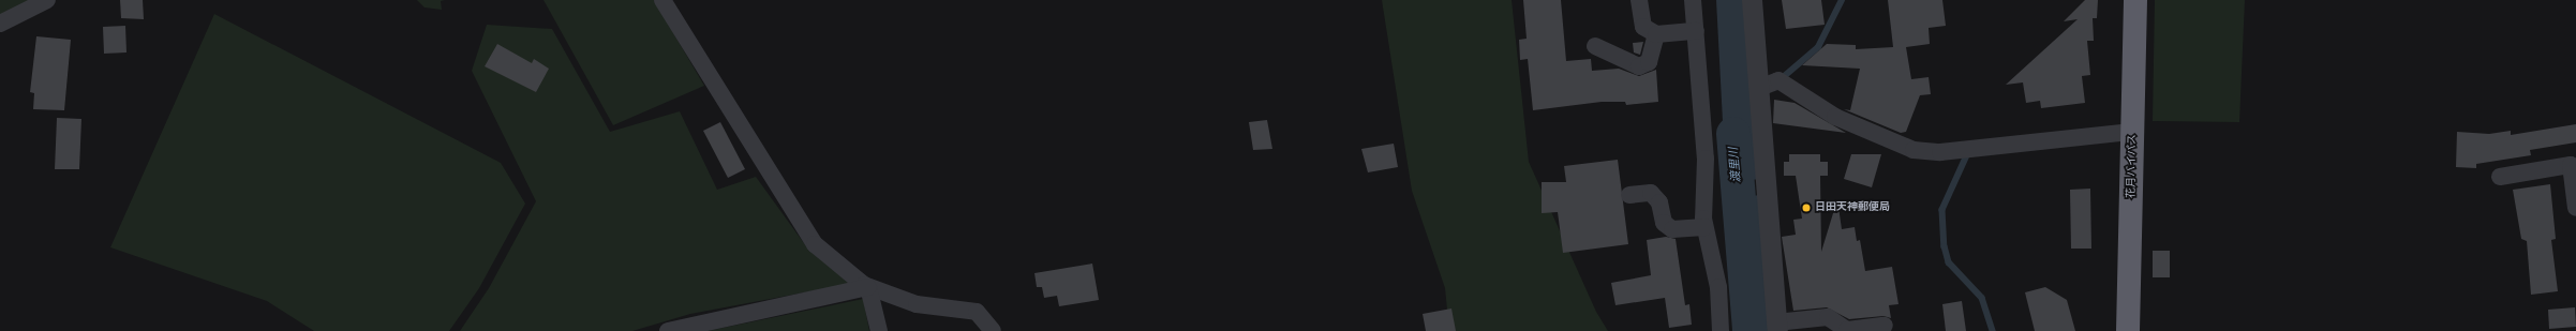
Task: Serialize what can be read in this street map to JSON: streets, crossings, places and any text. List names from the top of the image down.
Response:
{
  "streets": {
    "highway": ["花月バイパス"]
  },
  "water": ["渡里川"],
  "places": ["日田天神郵便局"]
}
